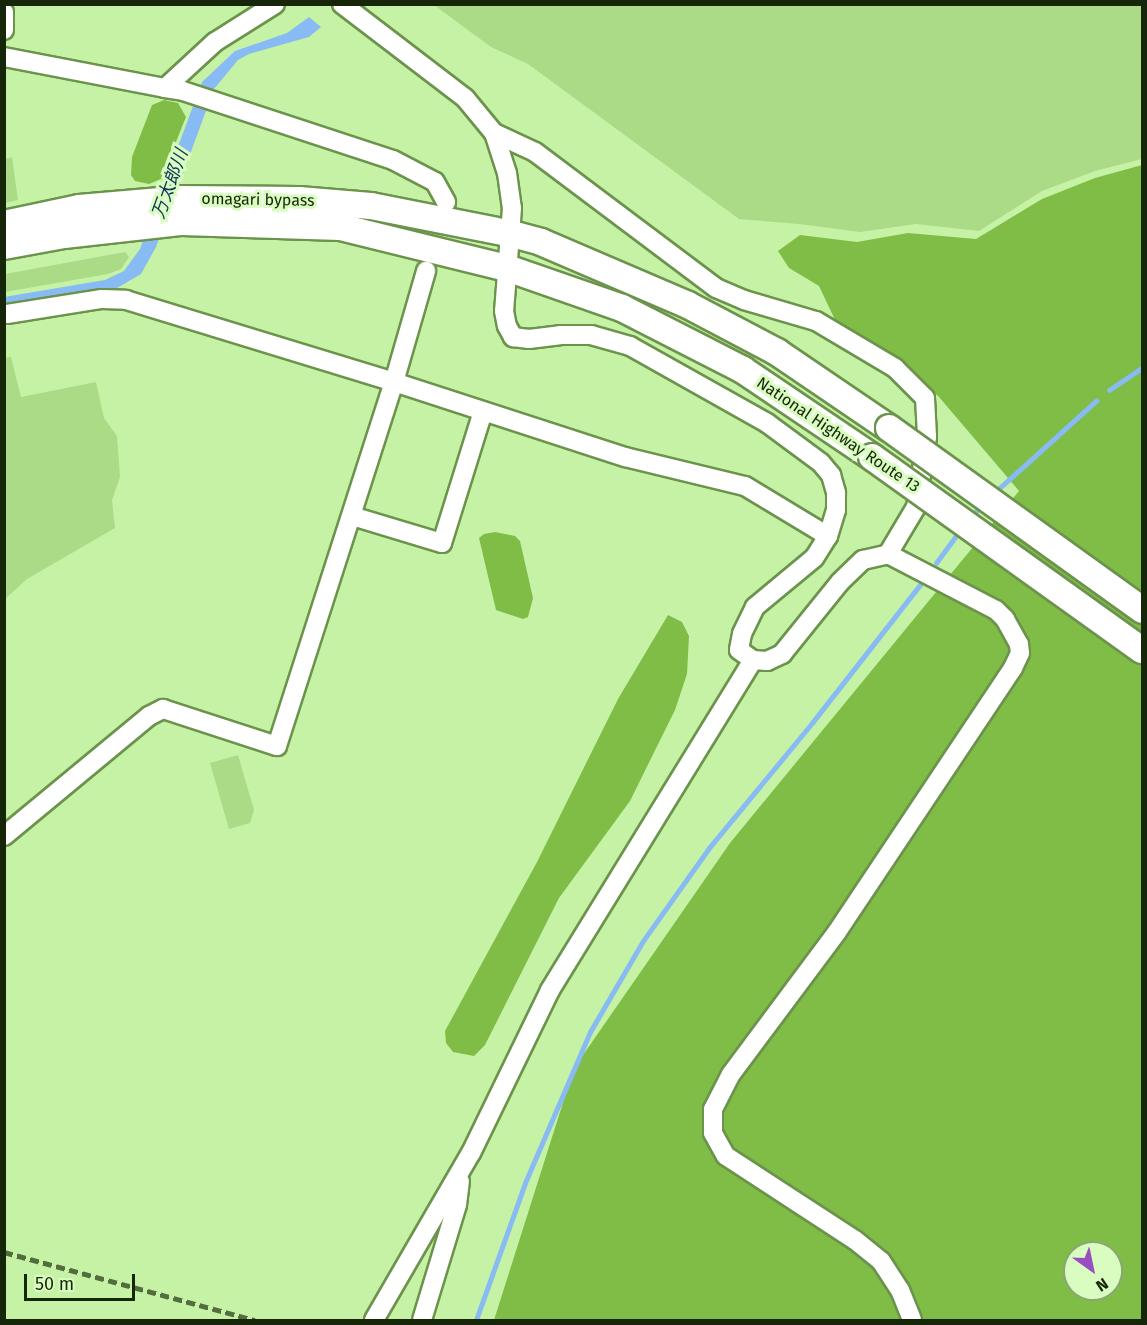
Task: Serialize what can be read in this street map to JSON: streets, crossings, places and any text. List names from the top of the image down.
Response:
{
  "streets": {
    "highway": ["omagari bypass", "National Highway Route 13"]
  },
  "crossings": [
    ["omagari bypass", "National Highway Route 13"]
  ],
  "water": ["万太郎川"],
  "scale_bar": "50 m",
  "north": "bottom right"
}
